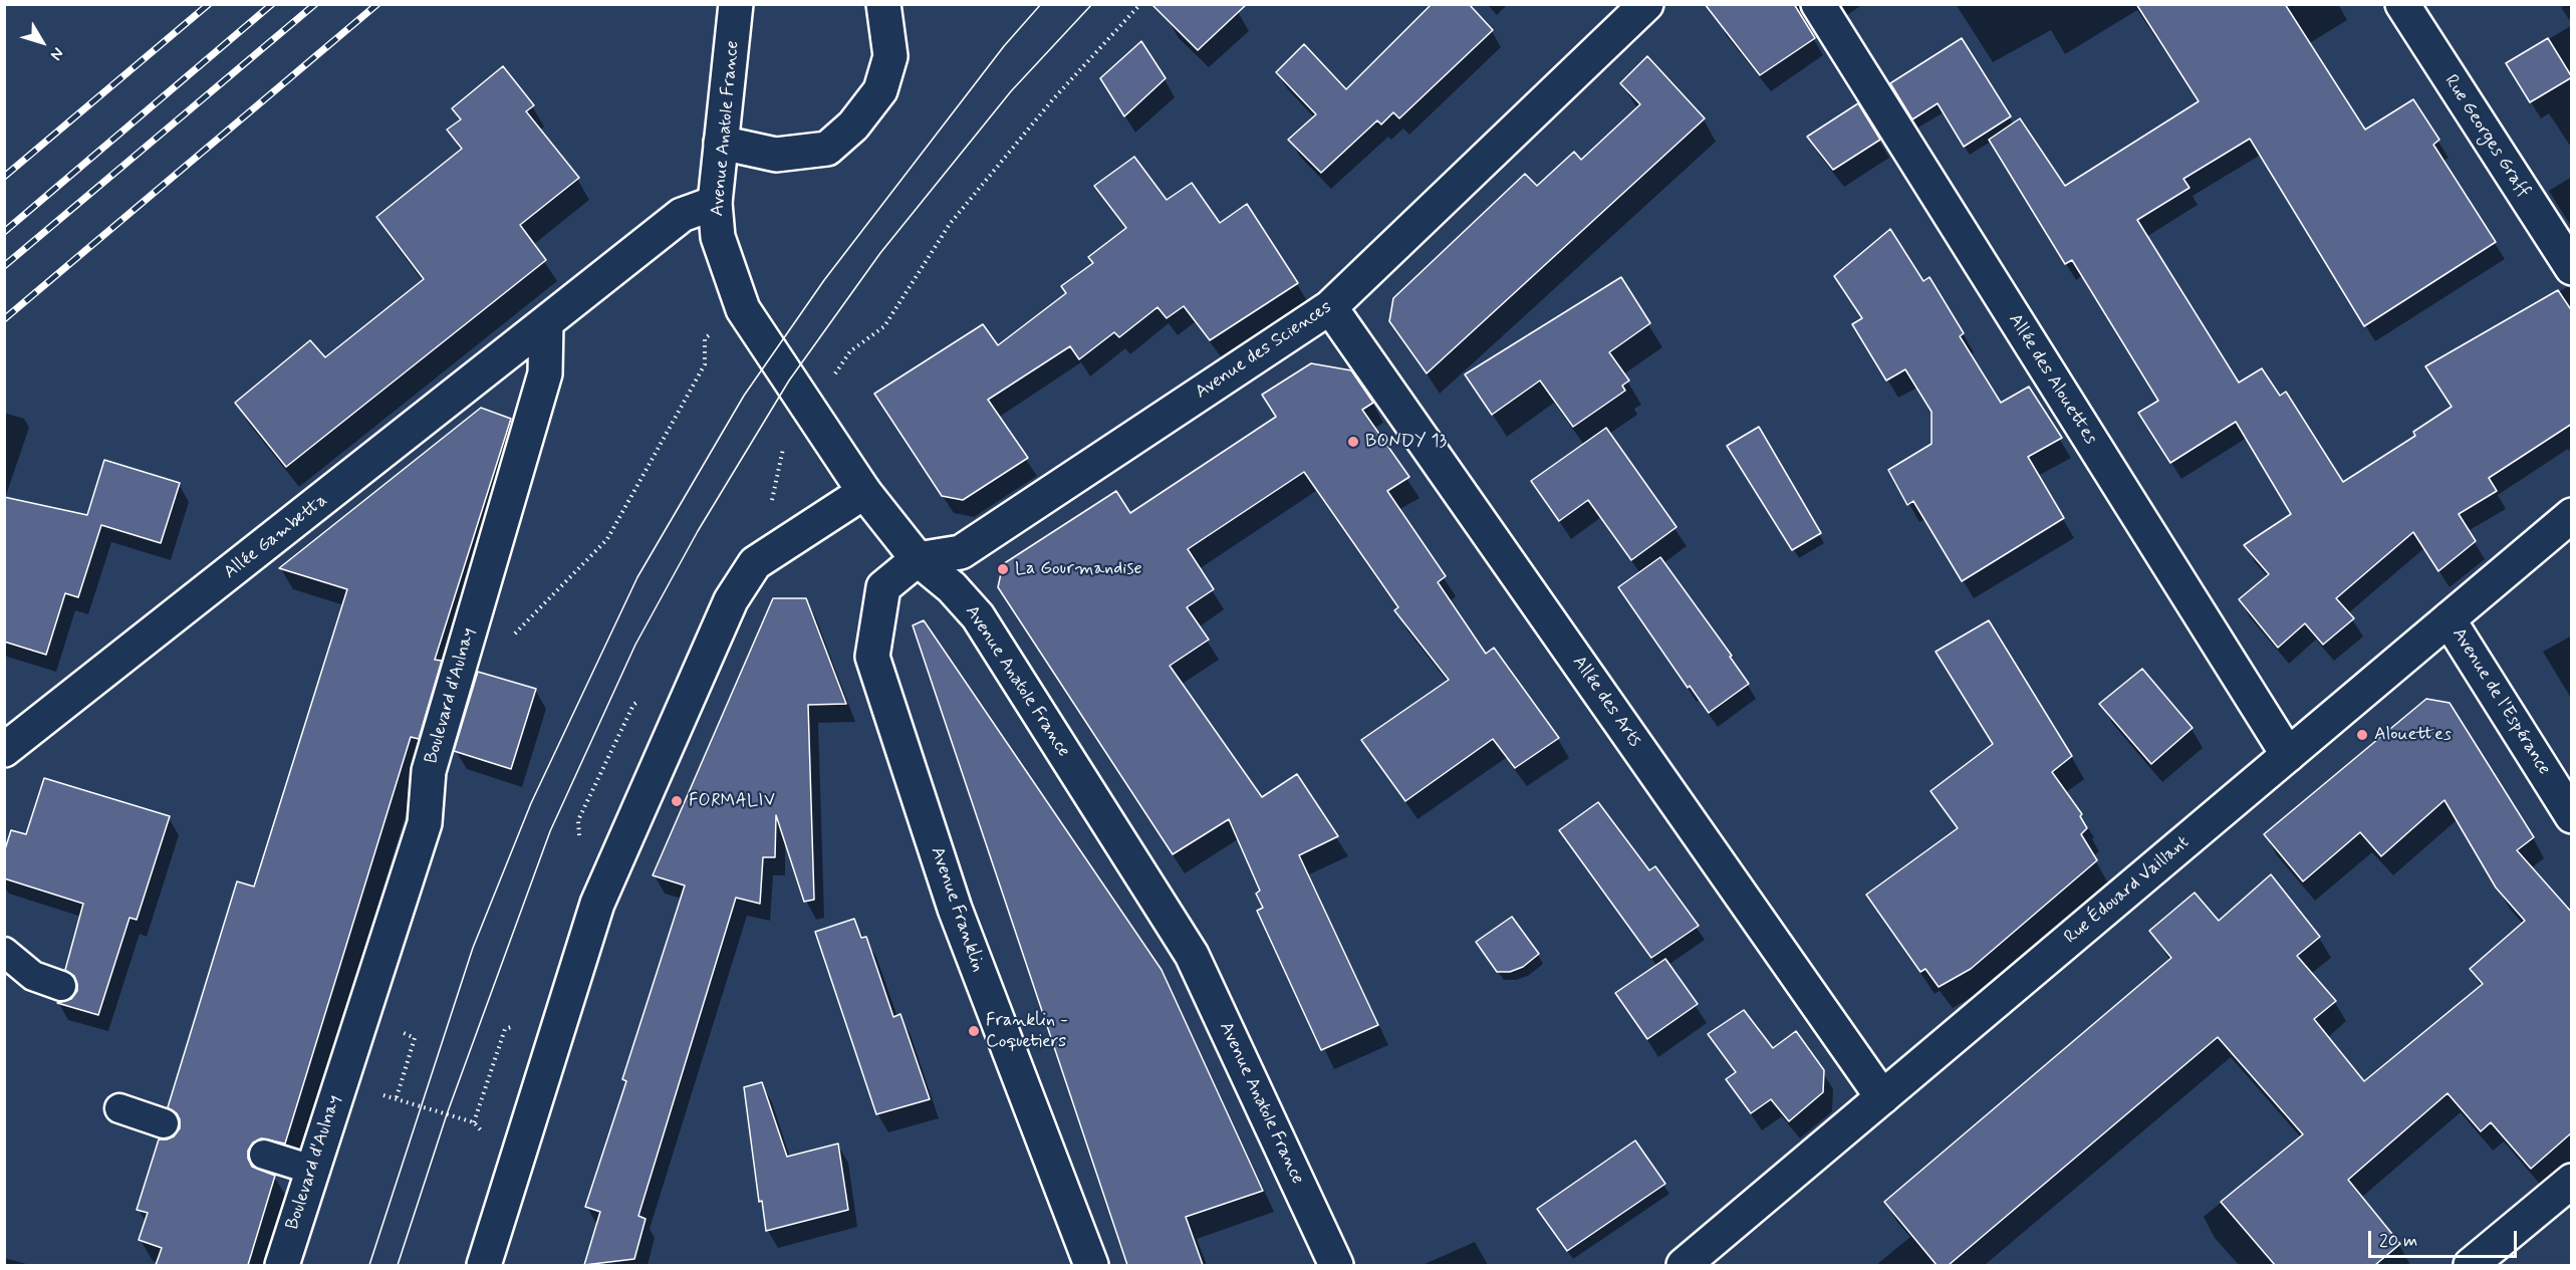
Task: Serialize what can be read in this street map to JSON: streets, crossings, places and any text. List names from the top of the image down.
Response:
{
  "streets": {
    "street": [
      "Avenue Anatole France",
      "Rue Georges Graff",
      "Avenue des Sciences",
      "Allée des Alouettes",
      "Allée Gambetta",
      "Boulevard d'Aulnay",
      "Allée des Arts",
      "Avenue de l'Espérance",
      "Rue Édouard Vaillant",
      "Avenue Franklin"
    ]
  },
  "crossings": [
    ["Avenue Anatole France", "Avenue des Sciences"],
    ["Avenue Anatole France", "Avenue Franklin"],
    ["Avenue des Sciences", "Allée des Arts"],
    ["Avenue des Sciences", "Avenue Franklin"],
    ["Allée des Alouettes", "Rue Édouard Vaillant"],
    ["Allée Gambetta", "Boulevard d'Aulnay"],
    ["Allée des Arts", "Rue Édouard Vaillant"],
    ["Avenue de l'Espérance", "Rue Édouard Vaillant"]
  ],
  "places": [
    "BONDY 13",
    "La Gourmandise",
    "Alouettes",
    "FORMALIV",
    "Franklin - Coquetiers"
  ],
  "scale_bar": "20 m",
  "north": "bottom right"
}
